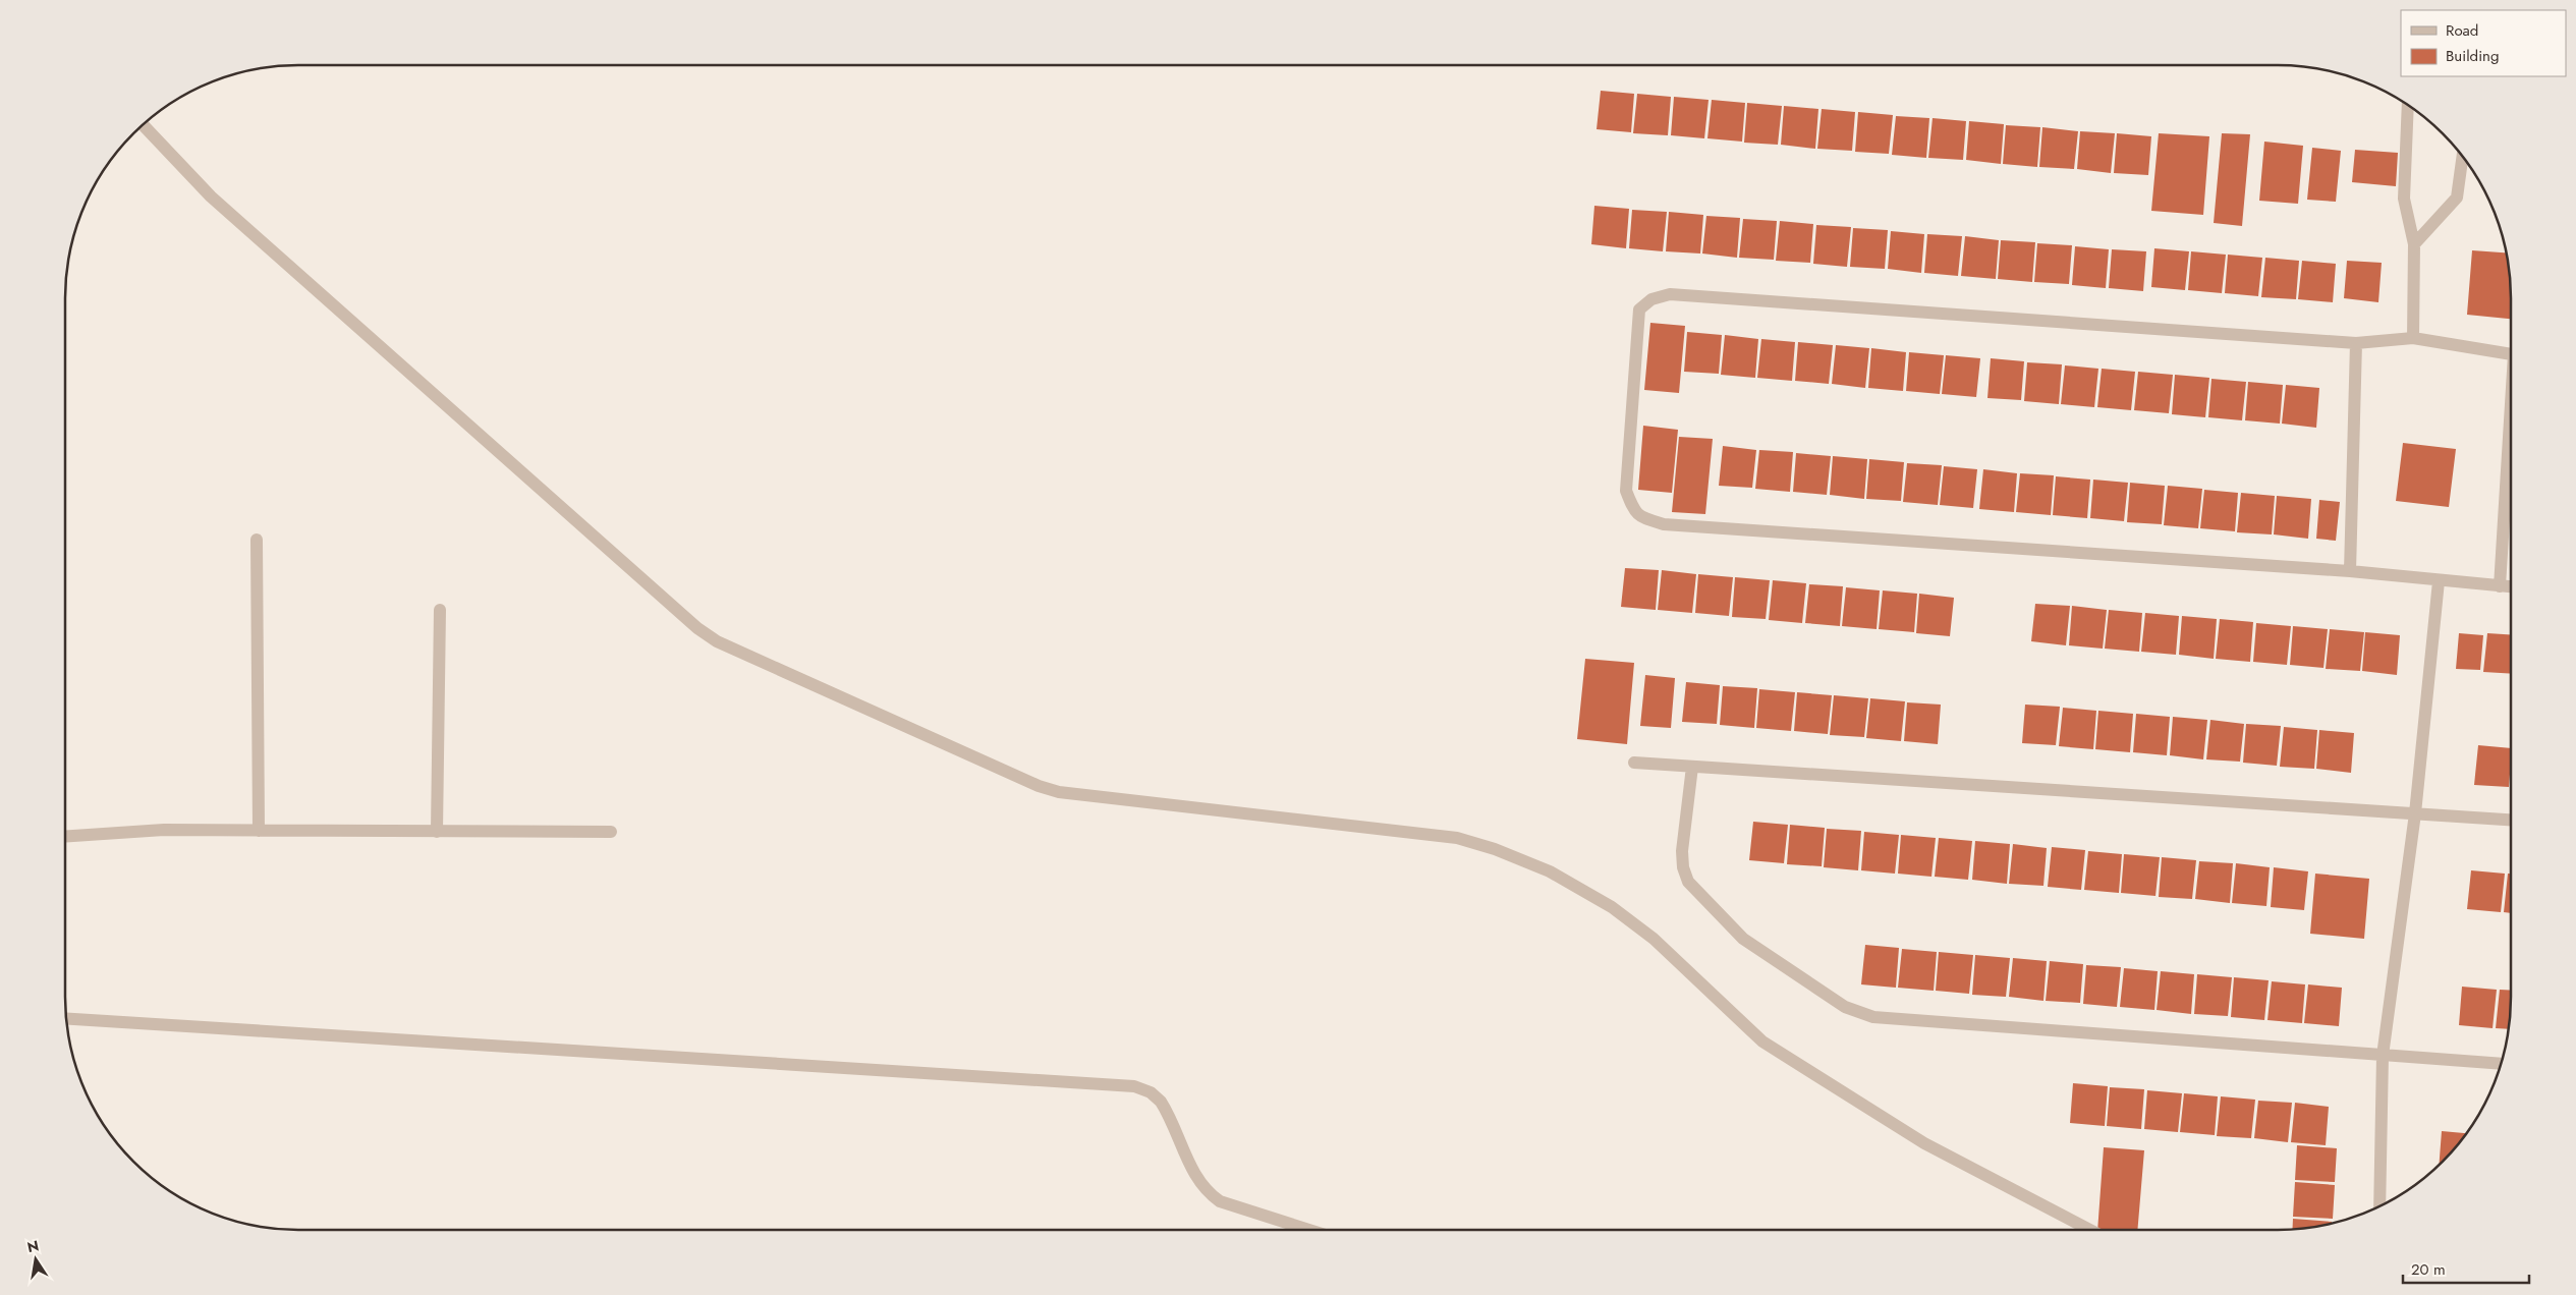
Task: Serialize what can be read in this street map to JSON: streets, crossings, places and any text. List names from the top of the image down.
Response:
{
  "legend": ["Road", "Building"],
  "scale_bar": "20 m",
  "north": "top"
}
